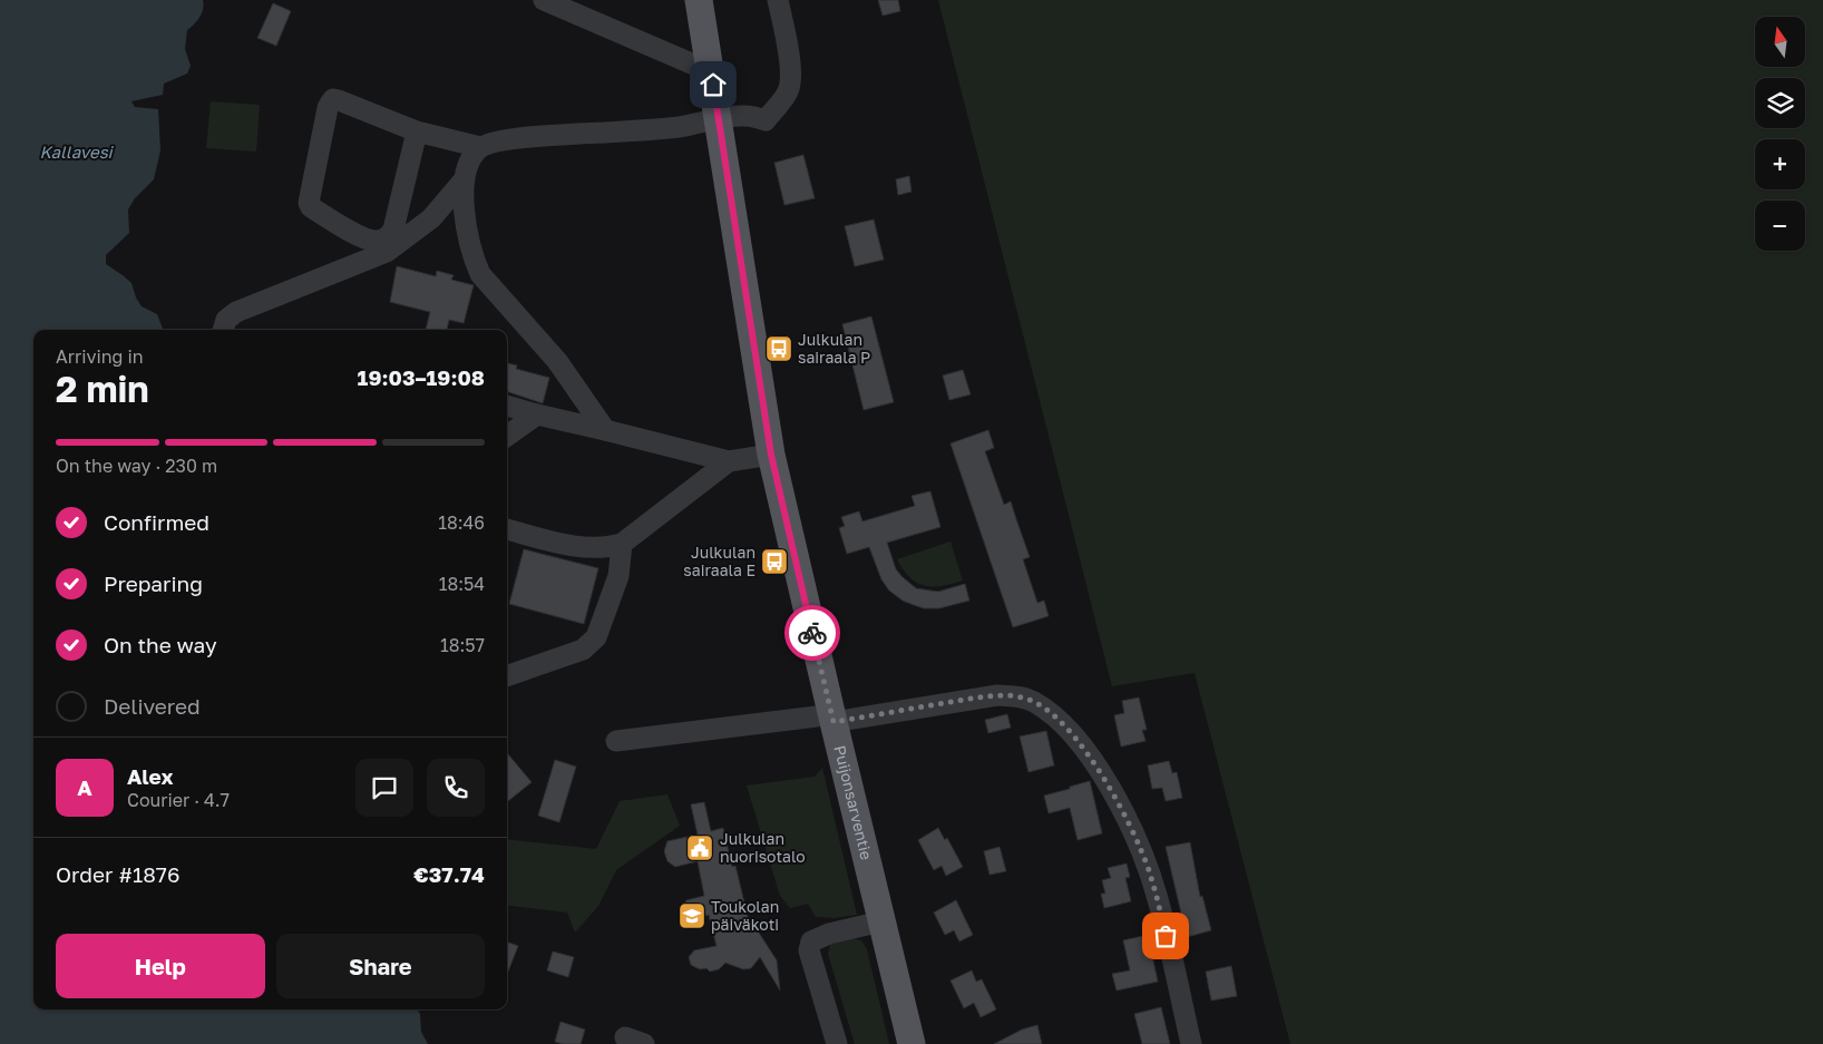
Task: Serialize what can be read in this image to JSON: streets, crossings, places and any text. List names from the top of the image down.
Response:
{
  "streets": {
    "main road": ["Puijonsarventie"]
  },
  "water": ["Kallavesi"],
  "places": {
    "bus stop": ["Julkulan sairaala P", "Julkulan sairaala E"],
    "public building": ["Julkulan nuorisotalo"],
    "school or university": ["Toukolan päiväkoti"]
  },
  "north": "top",
  "page": {
    "map_buttons": ["+", "−"],
    "heading": ["2 min", "Arriving in", "19:03–19:08"],
    "panel": [
      "Alex",
      "Courier · 4.7",
      "Order #1876",
      "€37.74"
    ],
    "bar": "On the way · 230 m",
    "list": [
      ["Confirmed", "18:46"],
      ["Preparing", "18:54"],
      ["On the way", "18:57"],
      "Delivered"
    ],
    "round": "A",
    "buttons": ["Help", "Share"]
  }
}
